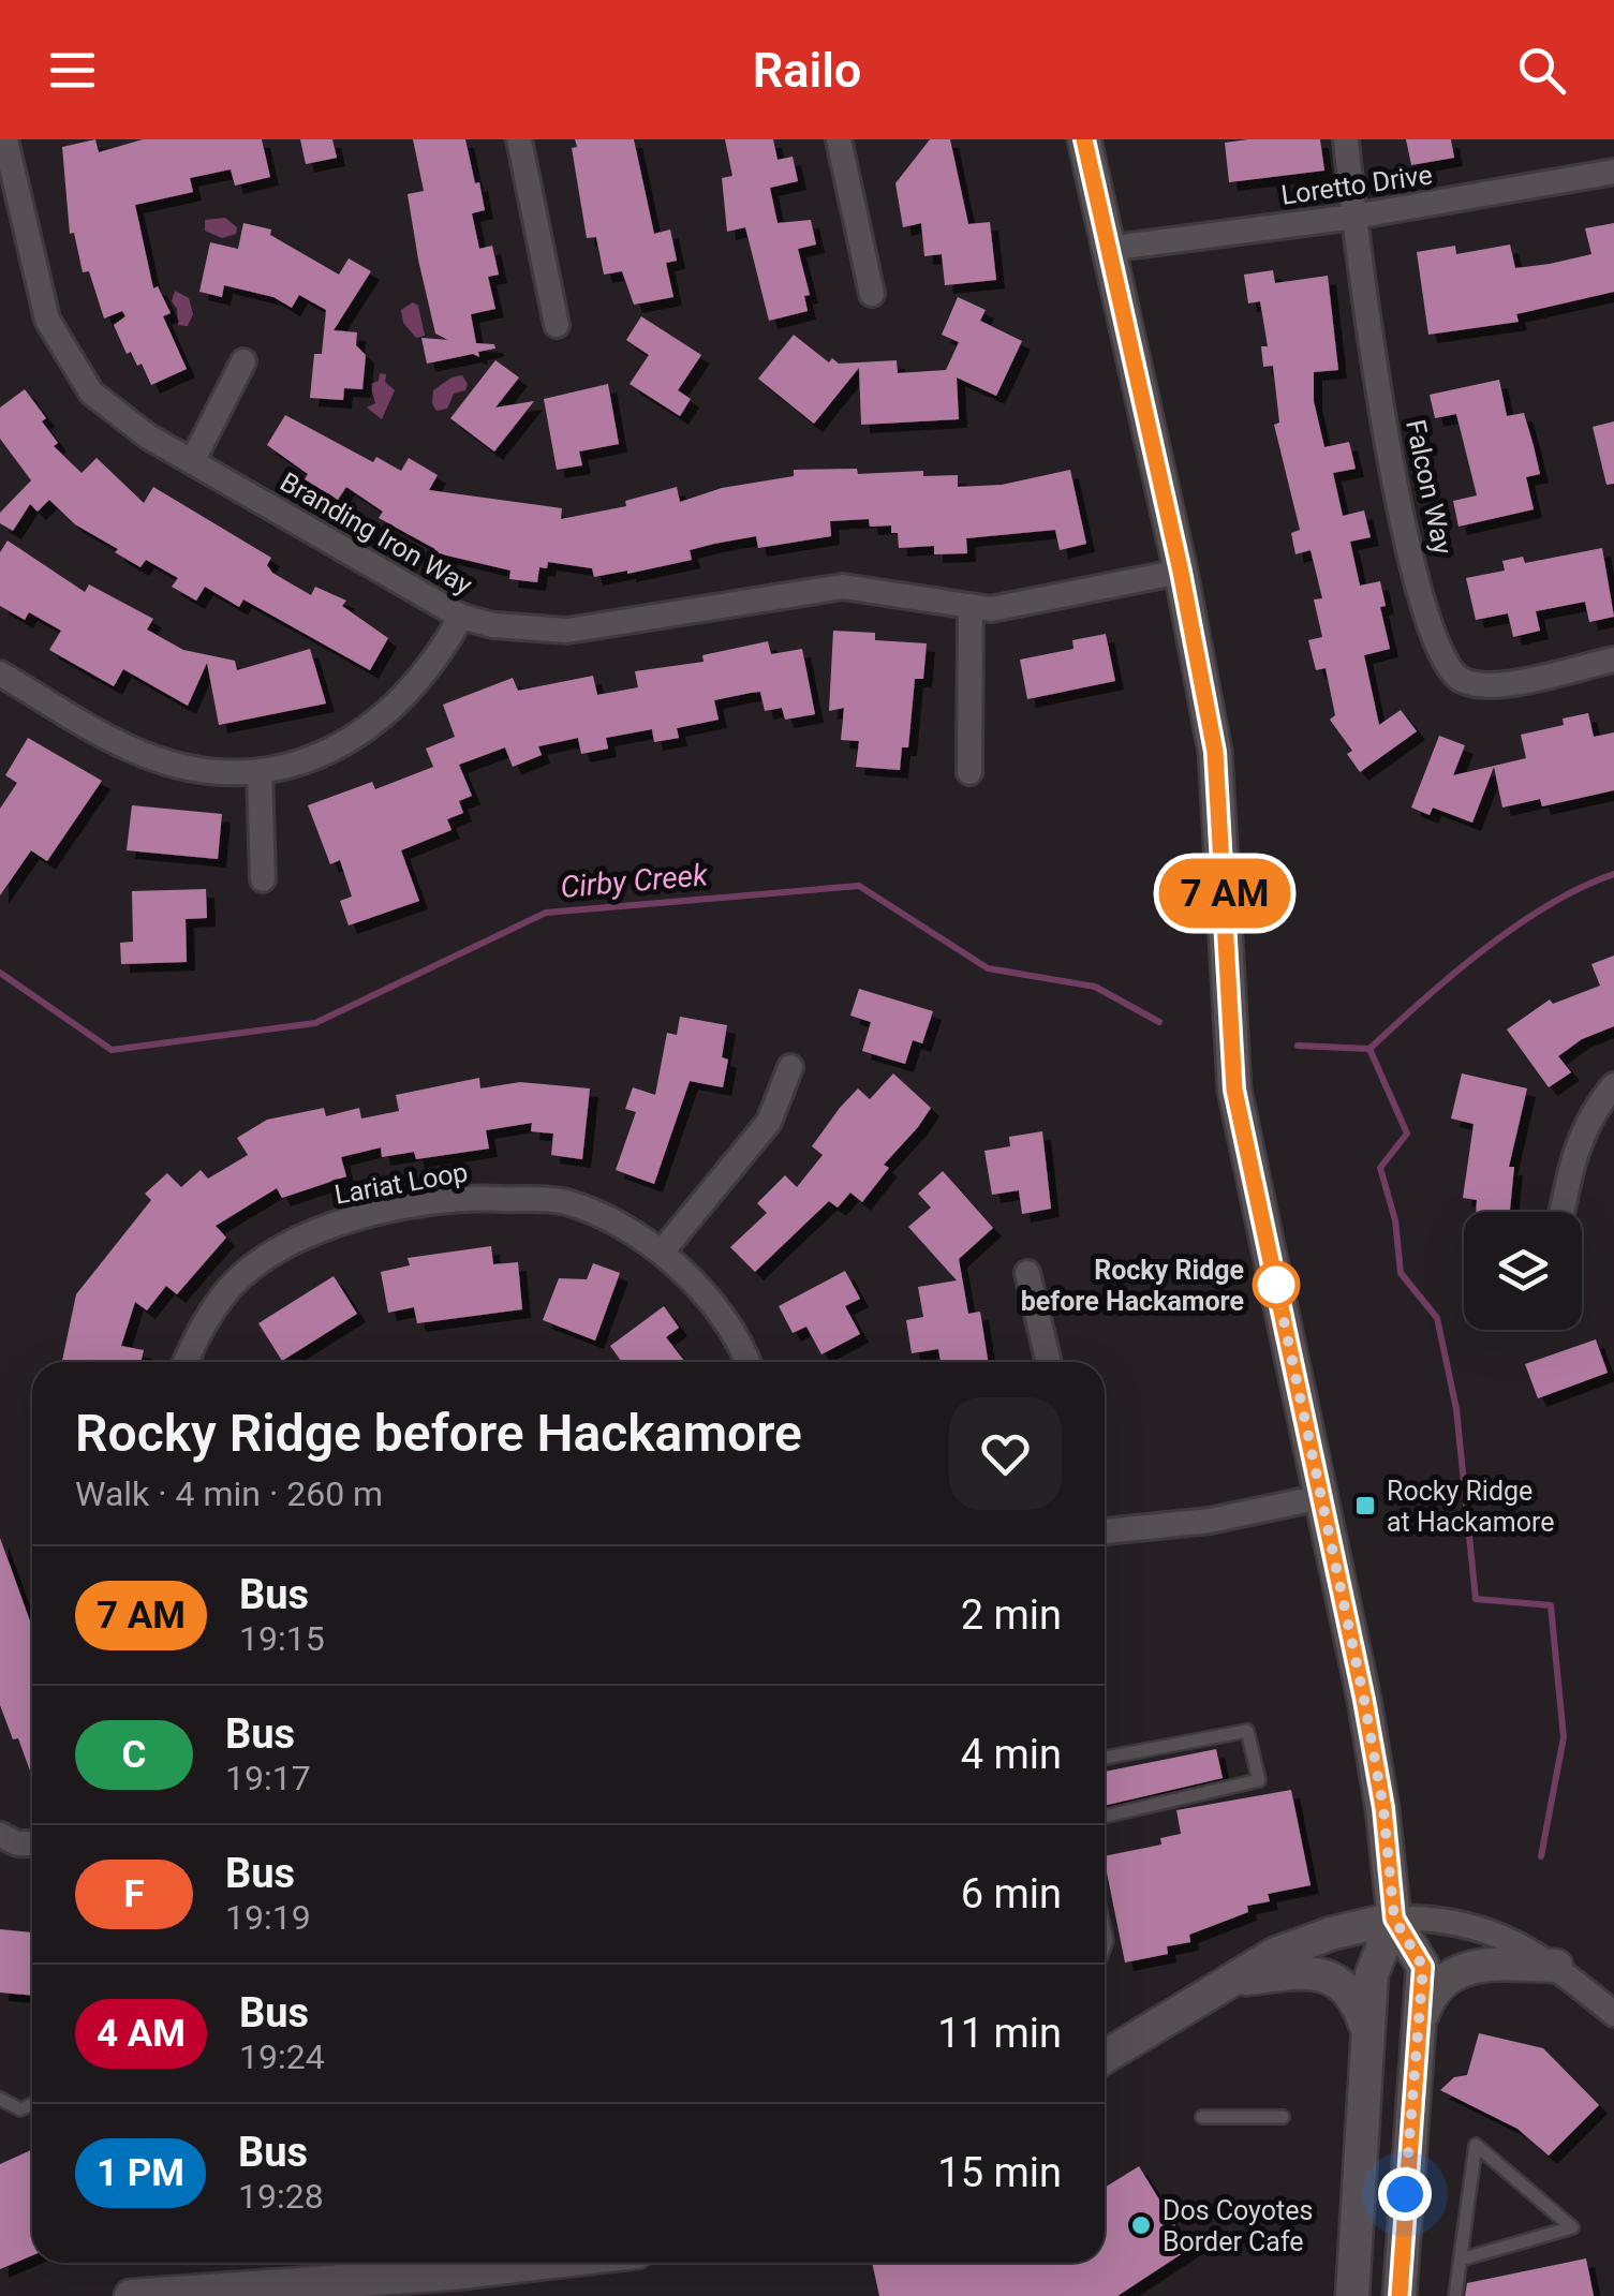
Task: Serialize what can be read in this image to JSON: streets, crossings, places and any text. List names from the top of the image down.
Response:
{
  "streets": {
    "street": [
      "Loretto Drive",
      "Falcon Way",
      "Branding Iron Way",
      "Lariat Loop"
    ]
  },
  "crossings": [
    ["Loretto Drive", "Falcon Way"]
  ],
  "water": ["Cirby Creek"],
  "places": {
    "other": ["Rocky Ridge before Hackamore", "Dos Coyotes Border Cafe"],
    "transit": ["Rocky Ridge at Hackamore"]
  },
  "page": {
    "header": "Railo",
    "on_map": "7 AM",
    "heading": ["Rocky Ridge before Hackamore", "Walk · 4 min · 260 m"],
    "list": [
      {
        "mark": "7 AM",
        "name": "Bus",
        "note": "19:15",
        "value": "2 min"
      },
      {
        "mark": "C",
        "name": "Bus",
        "note": "19:17",
        "value": "4 min"
      },
      {
        "mark": "F",
        "name": "Bus",
        "note": "19:19",
        "value": "6 min"
      },
      {
        "mark": "4 AM",
        "name": "Bus",
        "note": "19:24",
        "value": "11 min"
      },
      {
        "mark": "1 PM",
        "name": "Bus",
        "note": "19:28",
        "value": "15 min"
      }
    ]
  }
}
